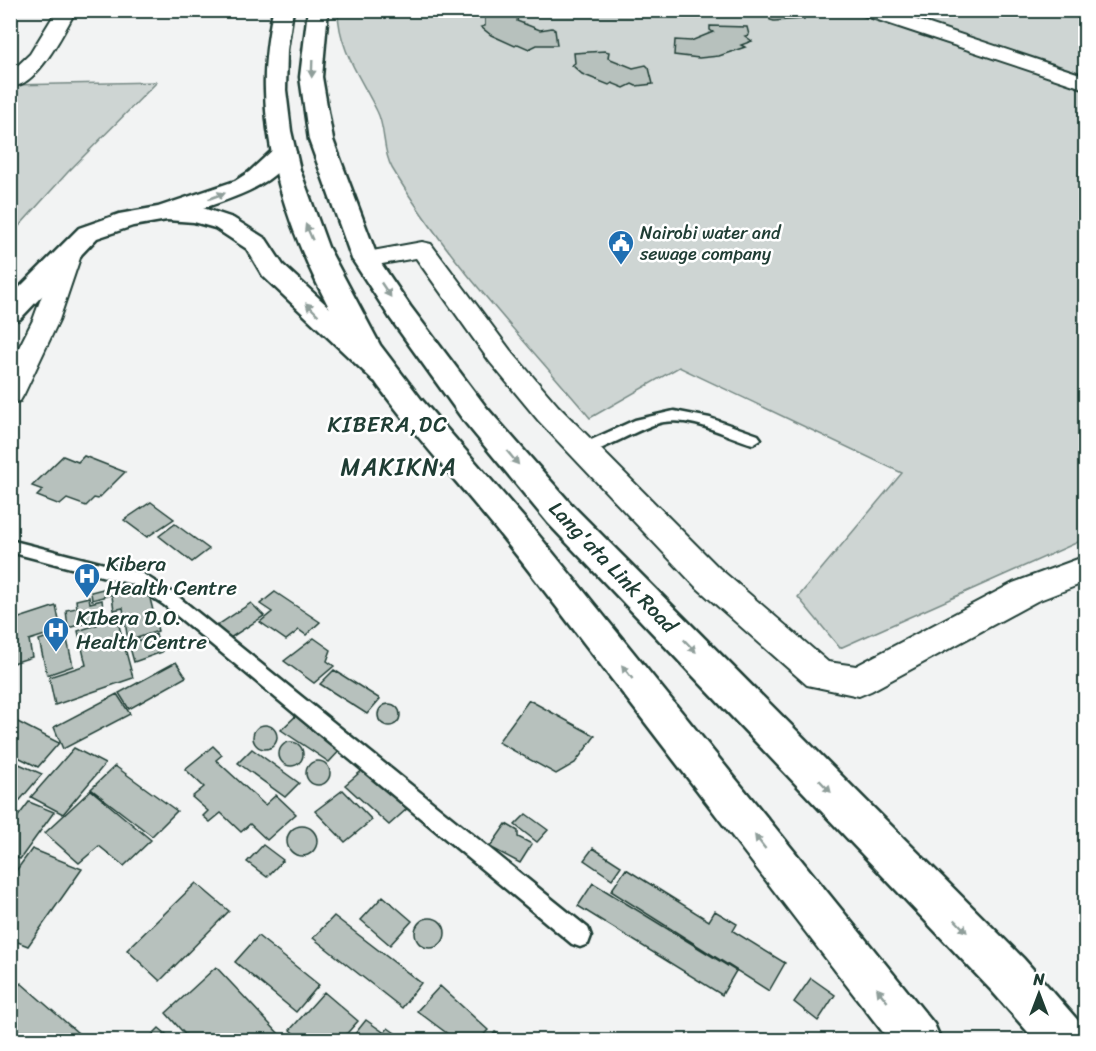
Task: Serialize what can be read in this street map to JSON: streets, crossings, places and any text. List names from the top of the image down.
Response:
{
  "streets": {
    "main road": ["Lang'ata Link Road"]
  },
  "districts": ["KIBERA,DC", "MAKIKNA"],
  "places": {
    "public building": ["Nairobi water and sewage company"],
    "hospital": ["Kibera Health Centre", "KIbera D.O. Health Centre"]
  },
  "north": "top"
}
